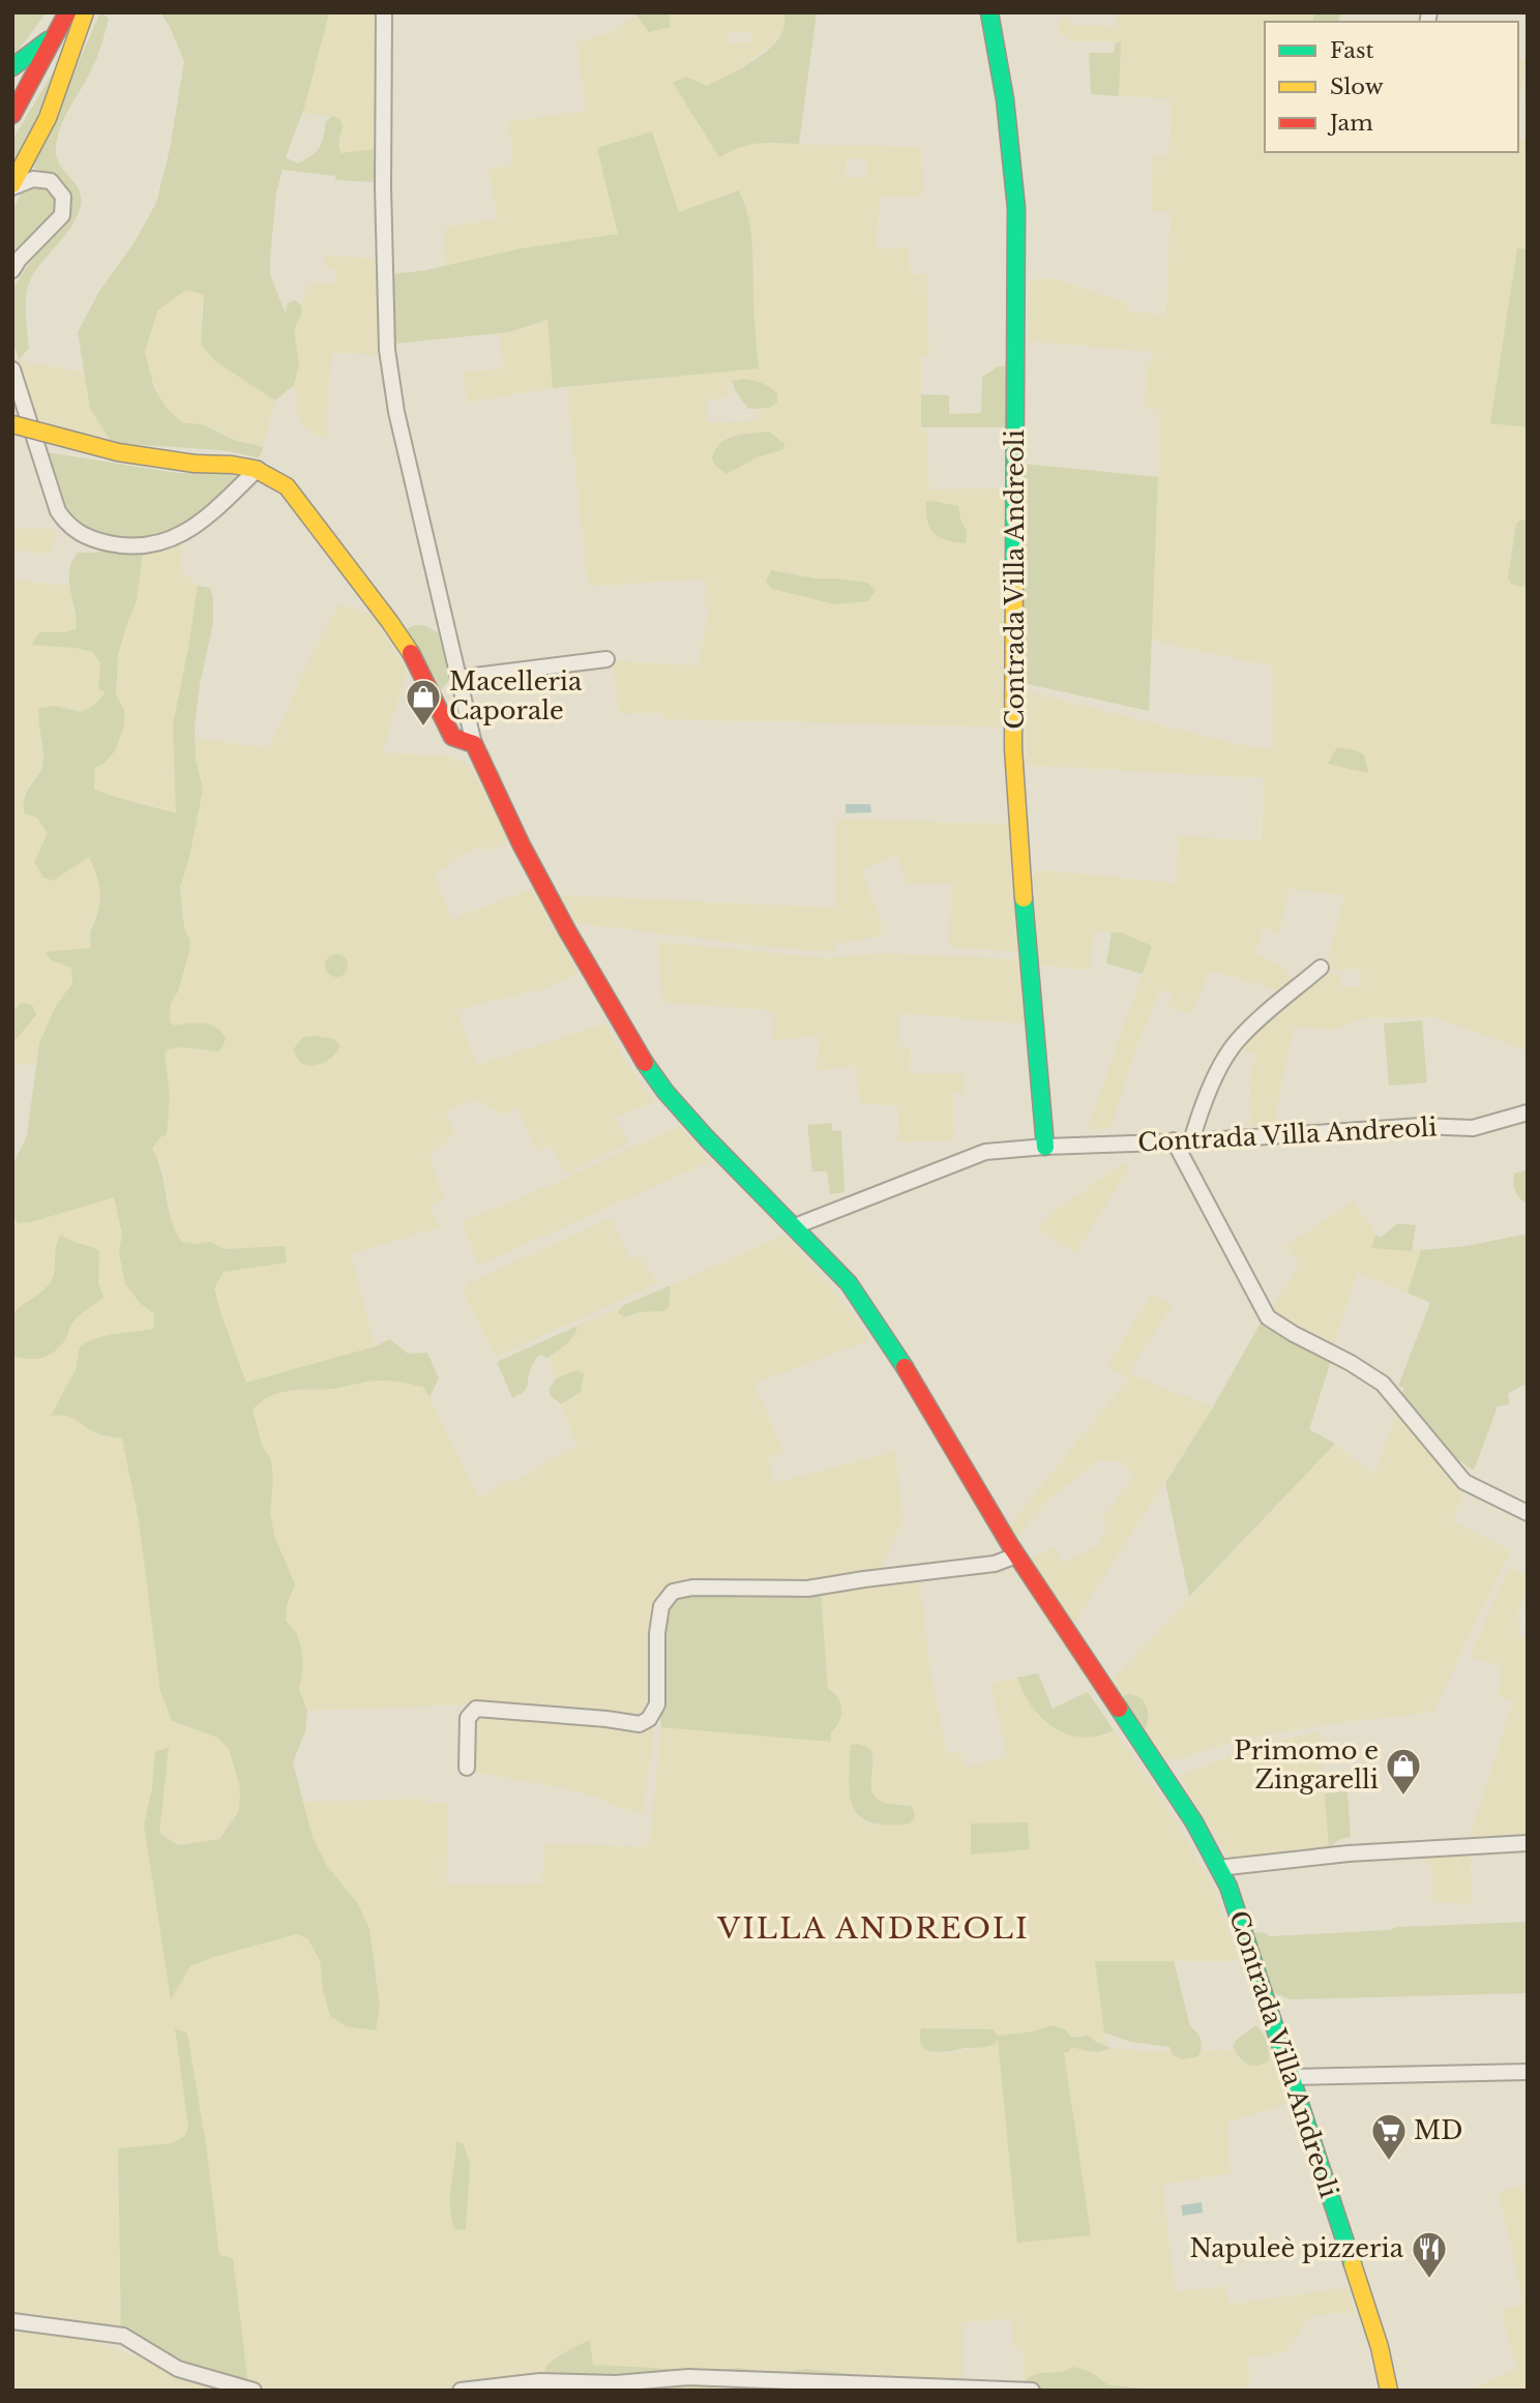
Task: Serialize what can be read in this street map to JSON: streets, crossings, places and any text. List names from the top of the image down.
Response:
{
  "streets": {
    "main road": ["Contrada Villa Andreoli"]
  },
  "districts": ["VILLA ANDREOLI"],
  "places": {
    "shop": ["Macelleria Caporale", "Primomo e Zingarelli"],
    "supermarket": ["MD"],
    "restaurant": ["Napuleè pizzeria"]
  },
  "legend": ["Fast", "Slow", "Jam"]
}
